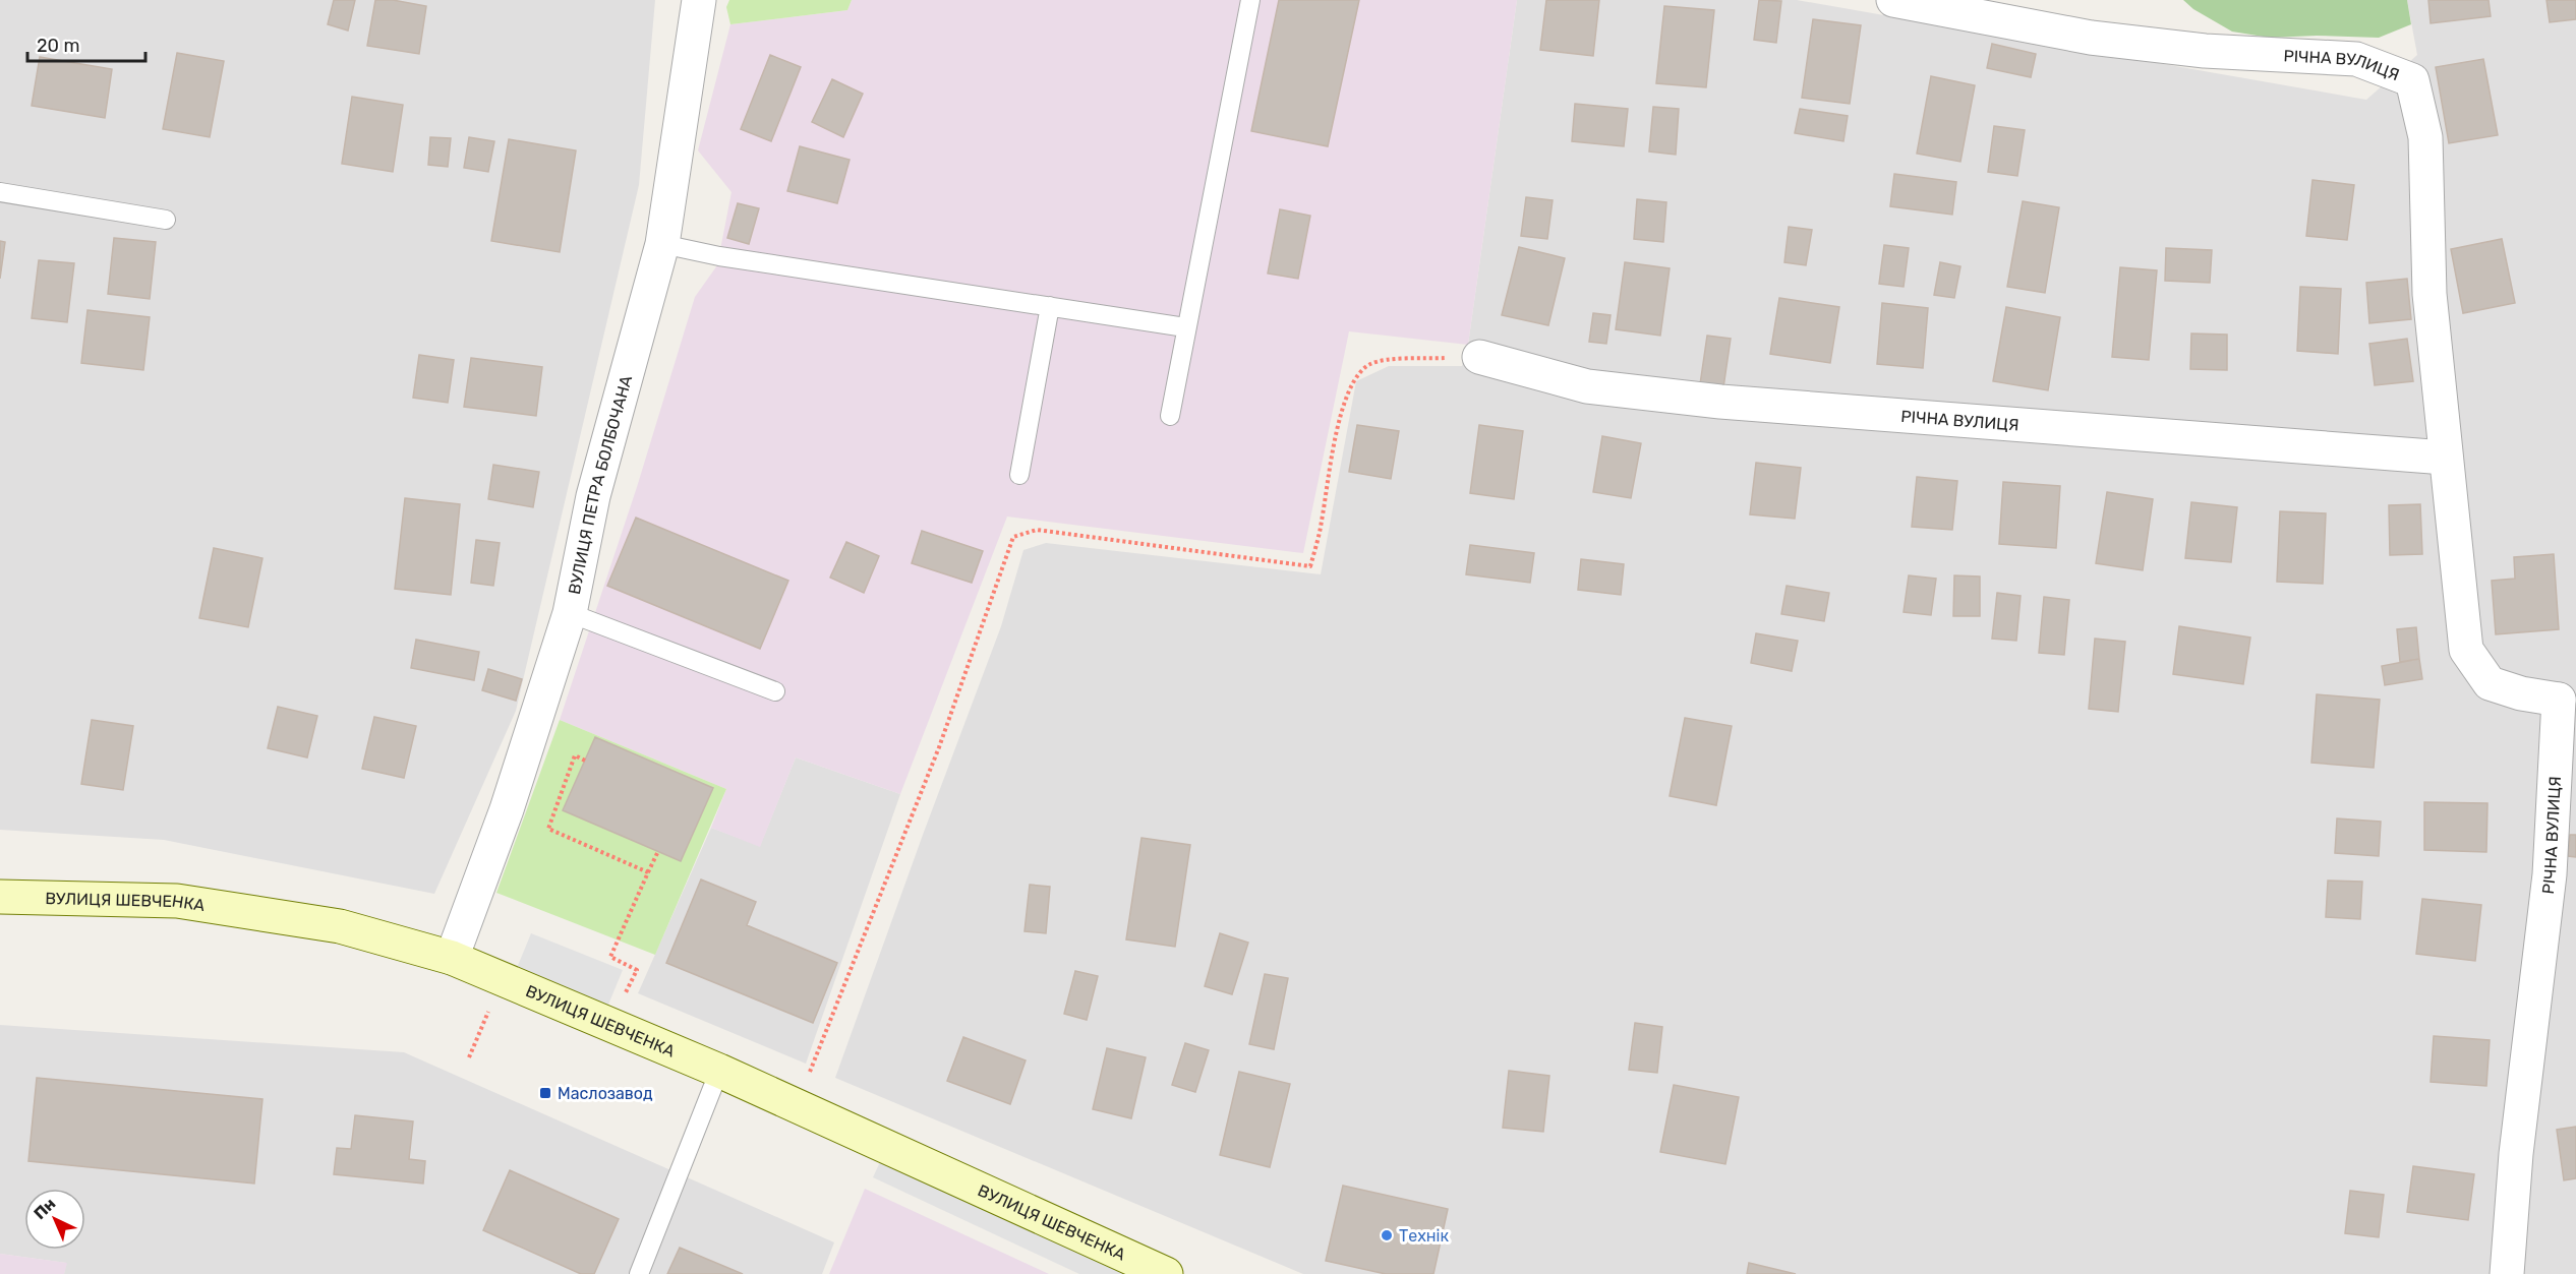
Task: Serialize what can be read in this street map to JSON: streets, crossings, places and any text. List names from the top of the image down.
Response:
{
  "streets": {
    "street": ["РІЧНА ВУЛИЦЯ", "ВУЛИЦЯ ПЕТРА БОЛБОЧАНА", "ВУЛИЦЯ ШЕВЧЕНКА"]
  },
  "crossings": [
    ["ВУЛИЦЯ ПЕТРА БОЛБОЧАНА", "ВУЛИЦЯ ШЕВЧЕНКА"]
  ],
  "places": {
    "transit": ["Маслозавод"],
    "other": ["Технік"]
  },
  "scale_bar": "20 m",
  "north": "top left"
}
